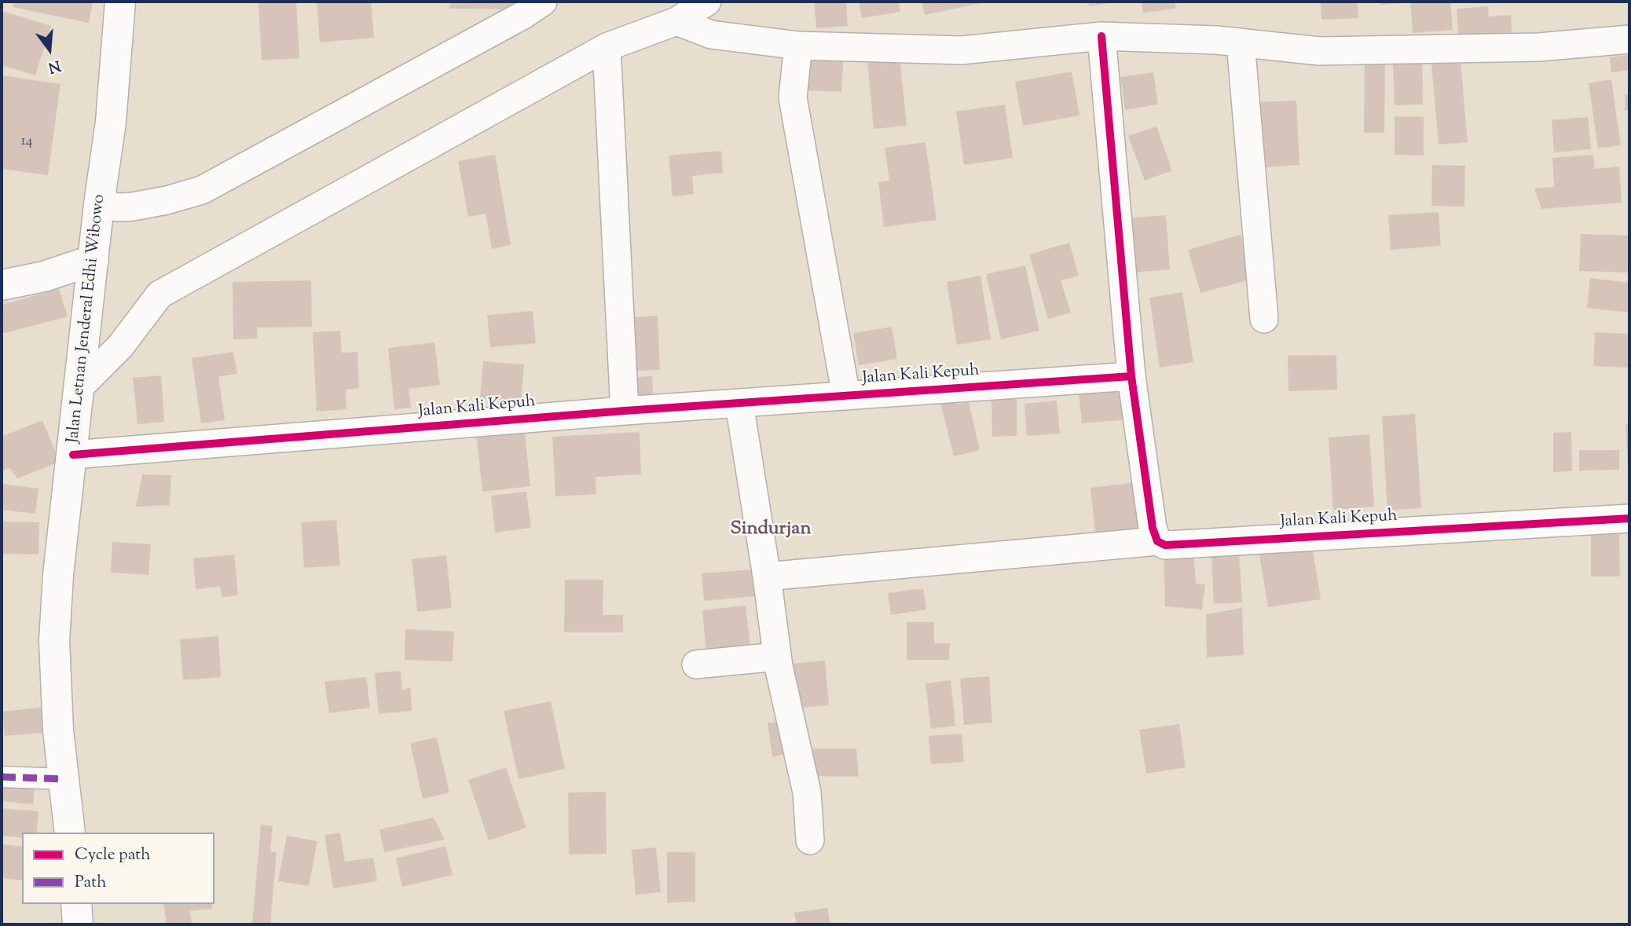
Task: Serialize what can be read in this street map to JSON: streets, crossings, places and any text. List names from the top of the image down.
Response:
{
  "streets": {
    "street": ["Jalan Letnan Jenderal Edhi Wibowo", "Jalan Kali Kepuh"]
  },
  "crossings": [
    ["Jalan Letnan Jenderal Edhi Wibowo", "Jalan Kali Kepuh"]
  ],
  "districts": ["Sindurjan"],
  "house_numbers": ["14"],
  "legend": ["Cycle path", "Path"],
  "north": "bottom"
}
